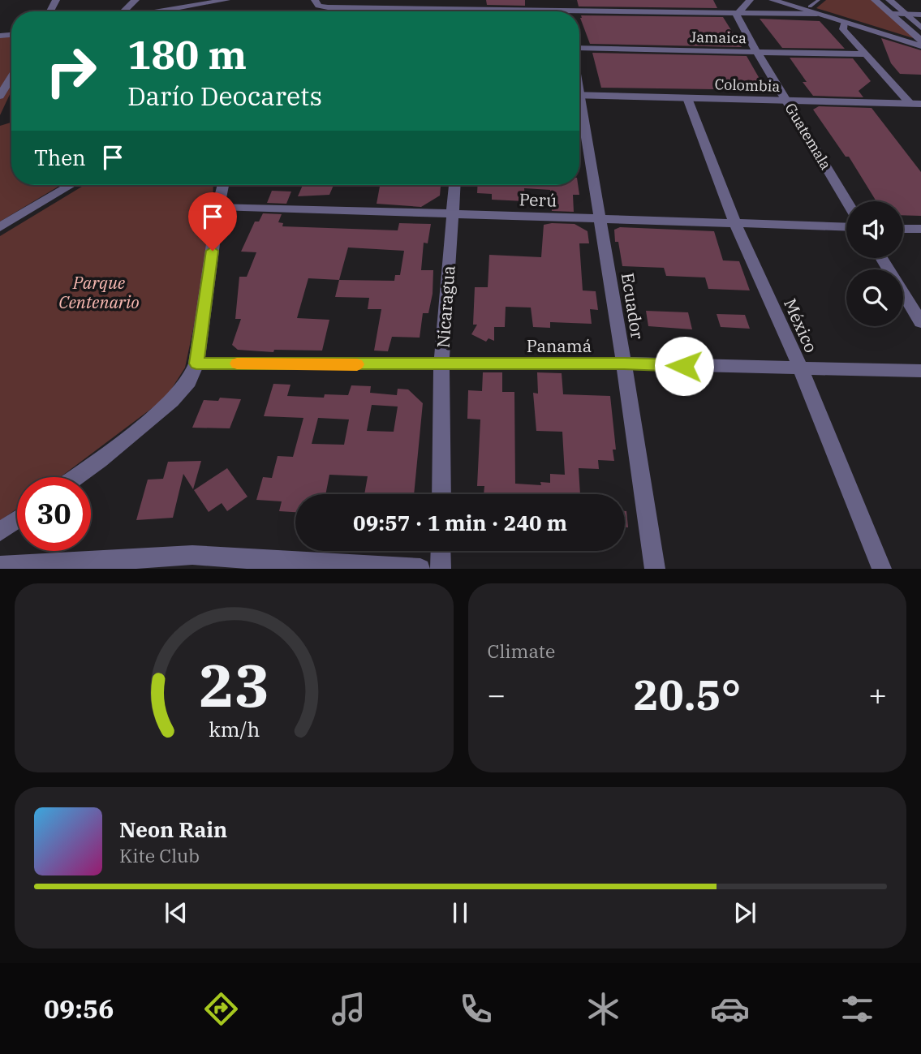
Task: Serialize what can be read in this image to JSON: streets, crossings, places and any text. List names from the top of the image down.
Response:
{
  "streets": {
    "street": [
      "Jamaica",
      "Colombia",
      "Guatemala",
      "Perú",
      "Ecuador",
      "Nicaragua",
      "México",
      "Panamá"
    ]
  },
  "crossings": [
    ["Jamaica", "Guatemala"],
    ["Colombia", "Guatemala"],
    ["Colombia", "México"],
    ["Perú", "Ecuador"],
    ["Perú", "Nicaragua"],
    ["Perú", "México"],
    ["Ecuador", "Panamá"],
    ["Nicaragua", "Panamá"],
    ["México", "Panamá"]
  ],
  "parks": ["Parque Centenario"],
  "page": {
    "turn": ["180 m", "Darío Deocarets"],
    "then": "Then",
    "limit": "30",
    "trip": "09:57 · 1 min · 240 m",
    "tile": "Climate",
    "heat": ["−", "20.5°", "+"],
    "song": ["Neon Rain", "Kite Club"],
    "tabs": "09:56",
    "gauge": ["23", "km/h"]
  }
}
